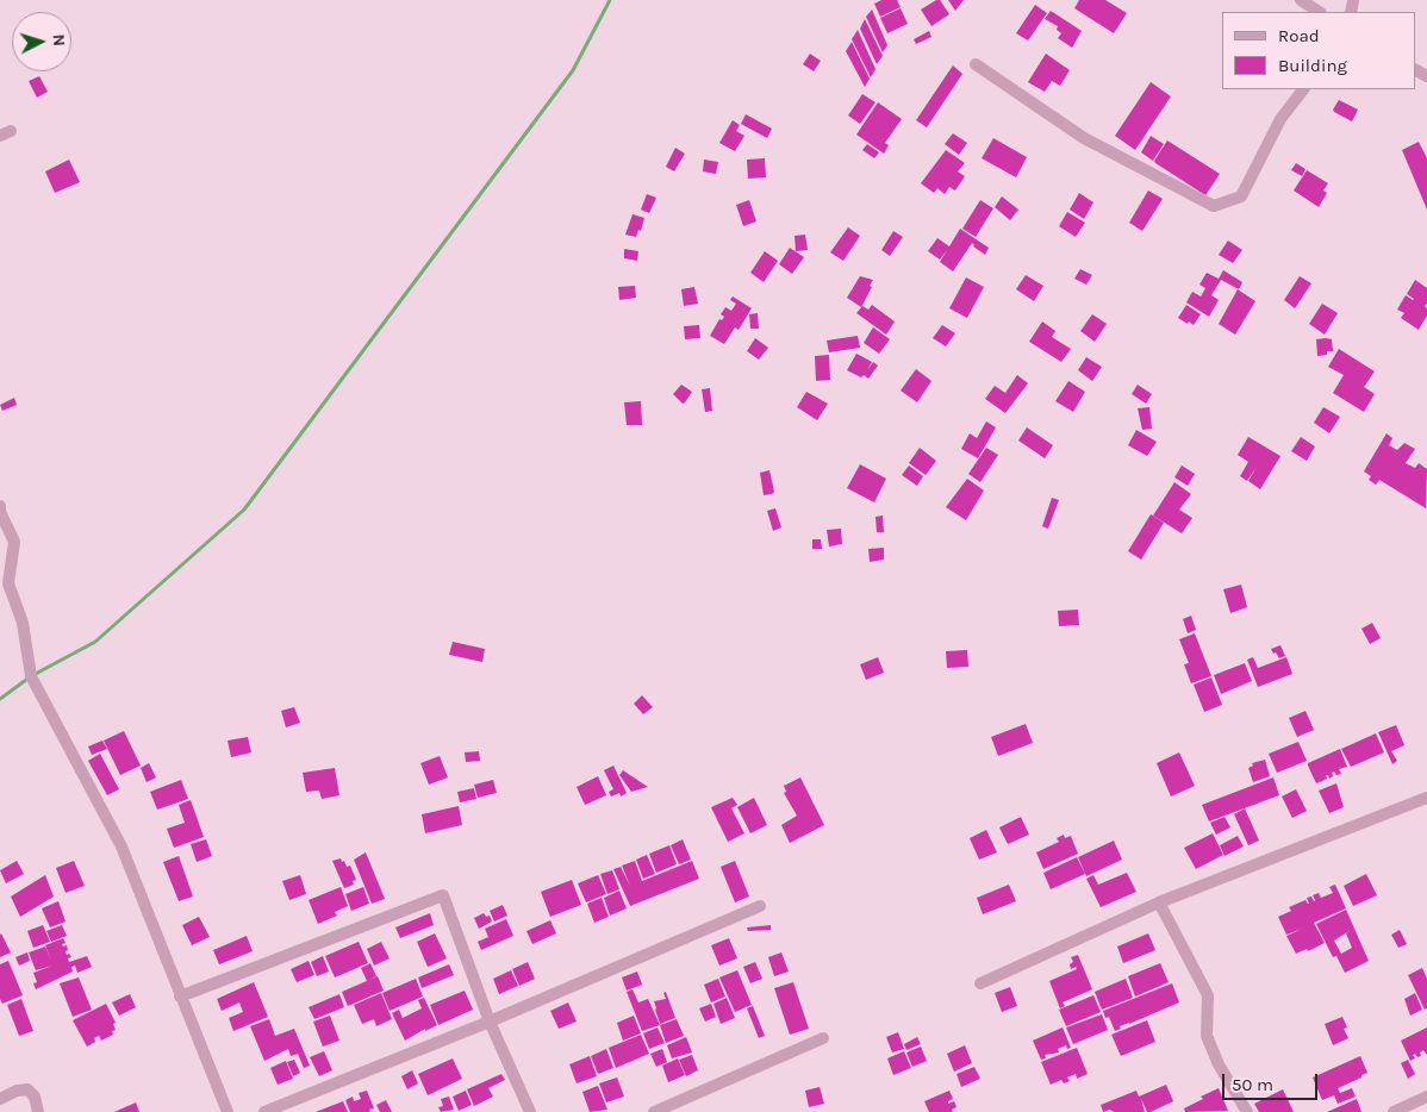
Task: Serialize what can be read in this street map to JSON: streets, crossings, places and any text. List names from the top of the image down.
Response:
{
  "legend": ["Road", "Building"],
  "scale_bar": "50 m",
  "north": "right"
}
